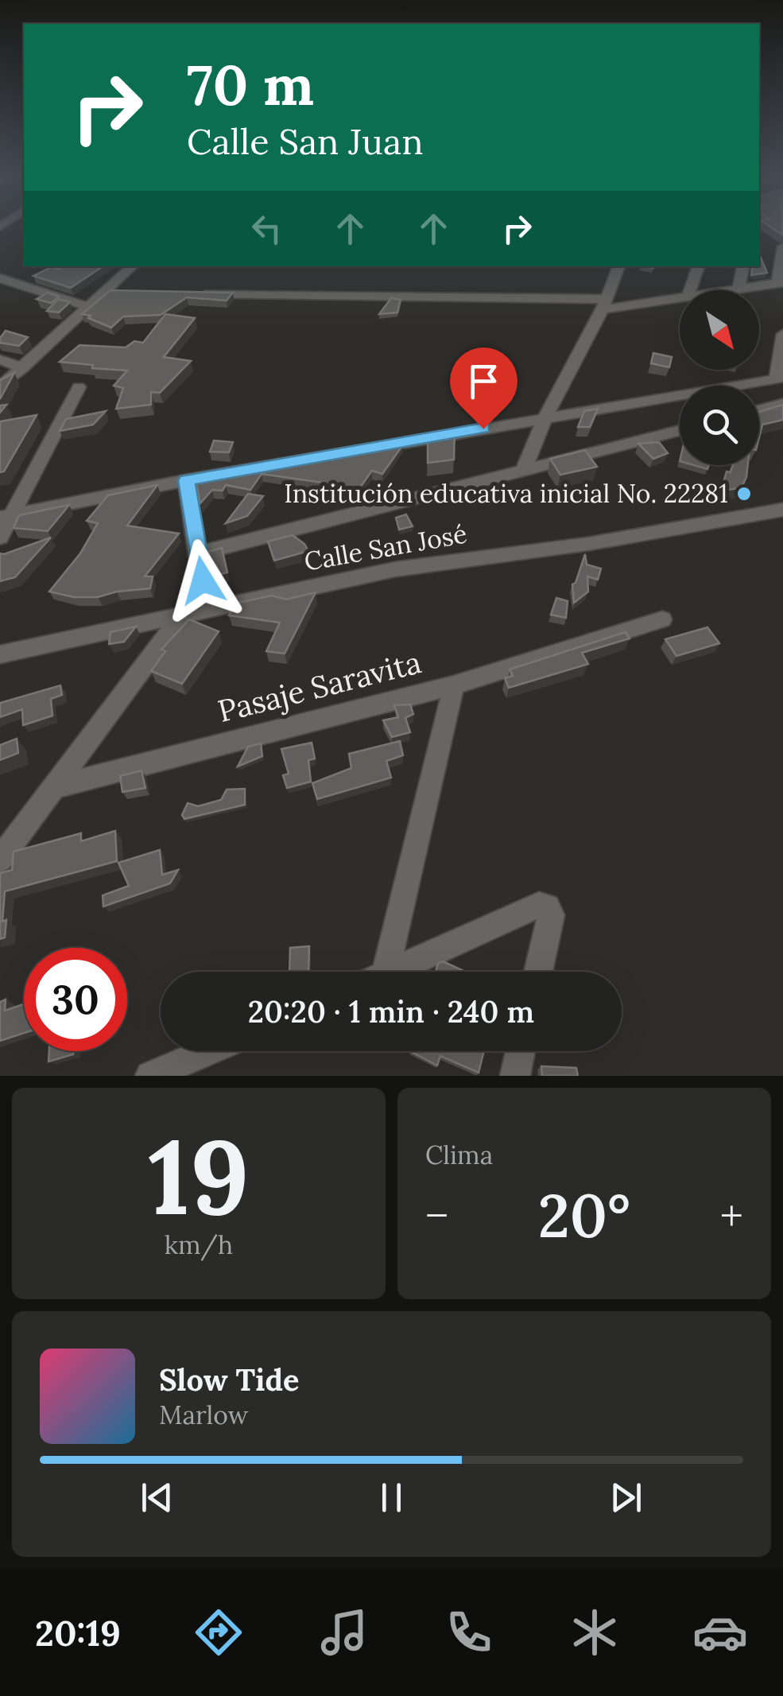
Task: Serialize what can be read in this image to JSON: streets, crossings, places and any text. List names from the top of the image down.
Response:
{
  "streets": {
    "street": ["Calle San José", "Pasaje Saravita"]
  },
  "places": ["Institución educativa inicial No. 22281"],
  "north": "bottom right",
  "page": {
    "turn": ["70 m", "Calle San Juan"],
    "limit": "30",
    "trip": "20:20 · 1 min · 240 m",
    "tile": [
      ["19", "km/h"],
      "Clima"
    ],
    "heat": ["−", "20°", "+"],
    "song": ["Slow Tide", "Marlow"],
    "tabs": "20:19"
  }
}
